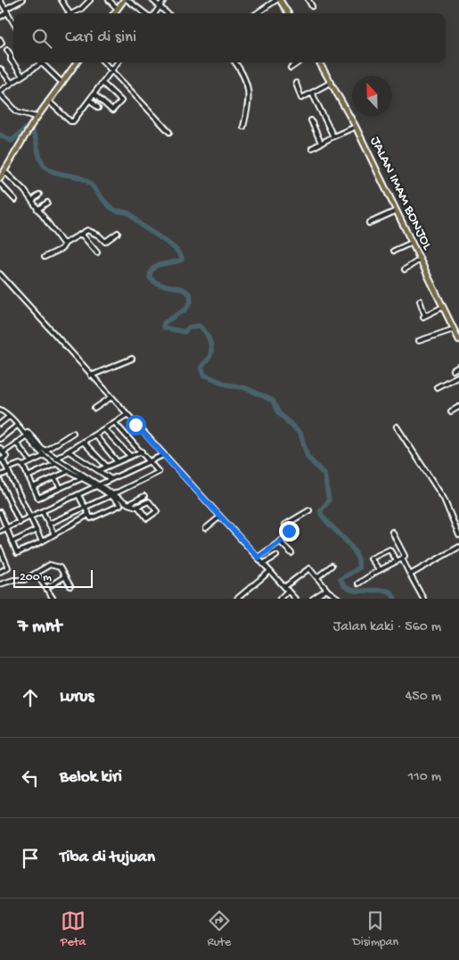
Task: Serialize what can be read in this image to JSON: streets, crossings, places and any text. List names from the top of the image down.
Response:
{
  "streets": {
    "main road": ["JALAN IMAM BONJOL"]
  },
  "scale_bar": "200 m",
  "north": "top",
  "page": {
    "search": "Cari di sini",
    "scale": "200 m",
    "heading": ["7 mnt", "Jalan kaki · 560 m"],
    "list": [
      ["Lurus", "450 m"],
      ["Belok kiri", "110 m"],
      "Tiba di tujuan"
    ],
    "nav": ["Peta", "Rute", "Disimpan"]
  }
}
